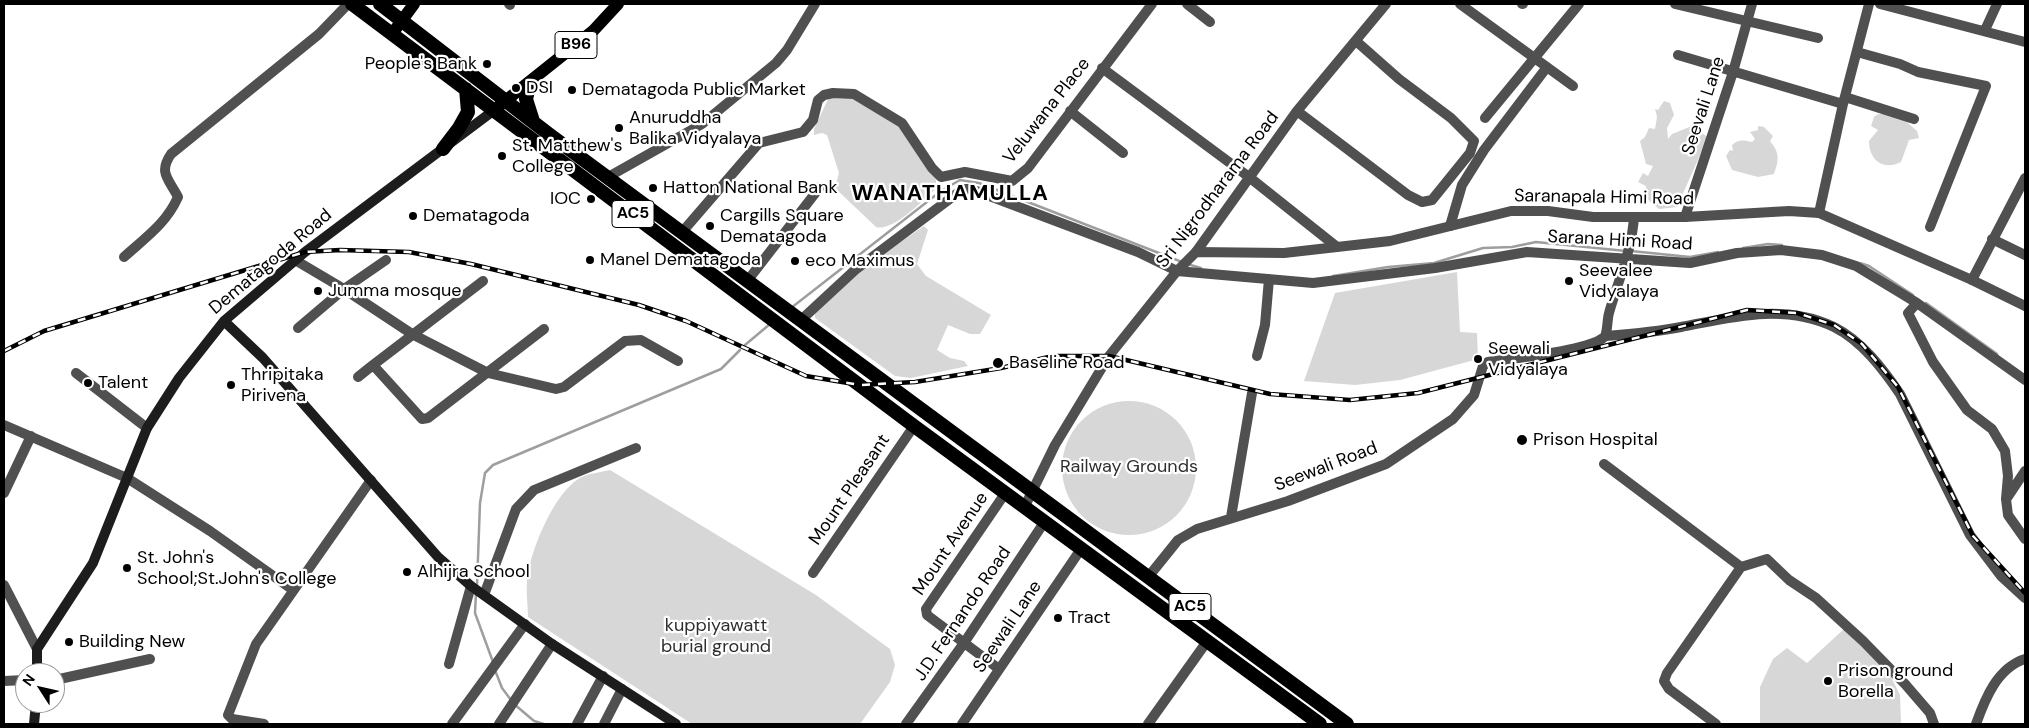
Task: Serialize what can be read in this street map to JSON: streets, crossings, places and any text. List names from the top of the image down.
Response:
{
  "streets": {
    "highway": ["AC5"],
    "main road": ["B96", "Dematagoda Road"],
    "street": [
      "Seevali Lane",
      "Veluwana Place",
      "Sri Nigrodharama Road",
      "Saranapala Himi Road",
      "Sarana Himi Road",
      "Seewali Road",
      "Mount Pleasant",
      "Mount Avenue",
      "J.D. Fernando Road",
      "Seewali Lane"
    ]
  },
  "crossings": [
    ["B96", "AC5"],
    ["B96", "Dematagoda Road"],
    ["Seevali Lane", "Saranapala Himi Road"],
    ["Veluwana Place", "AC5"],
    ["Sri Nigrodharama Road", "Saranapala Himi Road"],
    ["Sri Nigrodharama Road", "AC5"],
    ["Sri Nigrodharama Road", "Sarana Himi Road"],
    ["AC5", "Dematagoda Road"],
    ["AC5", "Seewali Road"],
    ["AC5", "Mount Pleasant"],
    ["AC5", "Mount Avenue"],
    ["AC5", "J.D. Fernando Road"],
    ["AC5", "Seewali Lane"],
    ["Mount Avenue", "J.D. Fernando Road"],
    ["Mount Avenue", "Seewali Lane"]
  ],
  "districts": ["WANATHAMULLA"],
  "parks": ["Railway Grounds", "kuppiyawatt burial ground"],
  "places": [
    "People's Bank",
    "DSI",
    "Dematagoda Public Market",
    "Anuruddha Balika Vidyalaya",
    "St. Matthew's College",
    "Hatton National Bank",
    "IOC",
    "Dematagoda",
    "Cargills Square Dematagoda",
    "Manel Dematagoda",
    "eco Maximus",
    "Seevalee Vidyalaya",
    "Jumma mosque",
    "Seewali Vidyalaya",
    "Baseline Road",
    "Talent",
    "Thripitaka Pirivena",
    "Prison Hospital",
    "St. John's School;St.John's College",
    "Alhijra School",
    "Tract",
    "Building New",
    "Prison ground Borella"
  ],
  "north": "top left"
}
